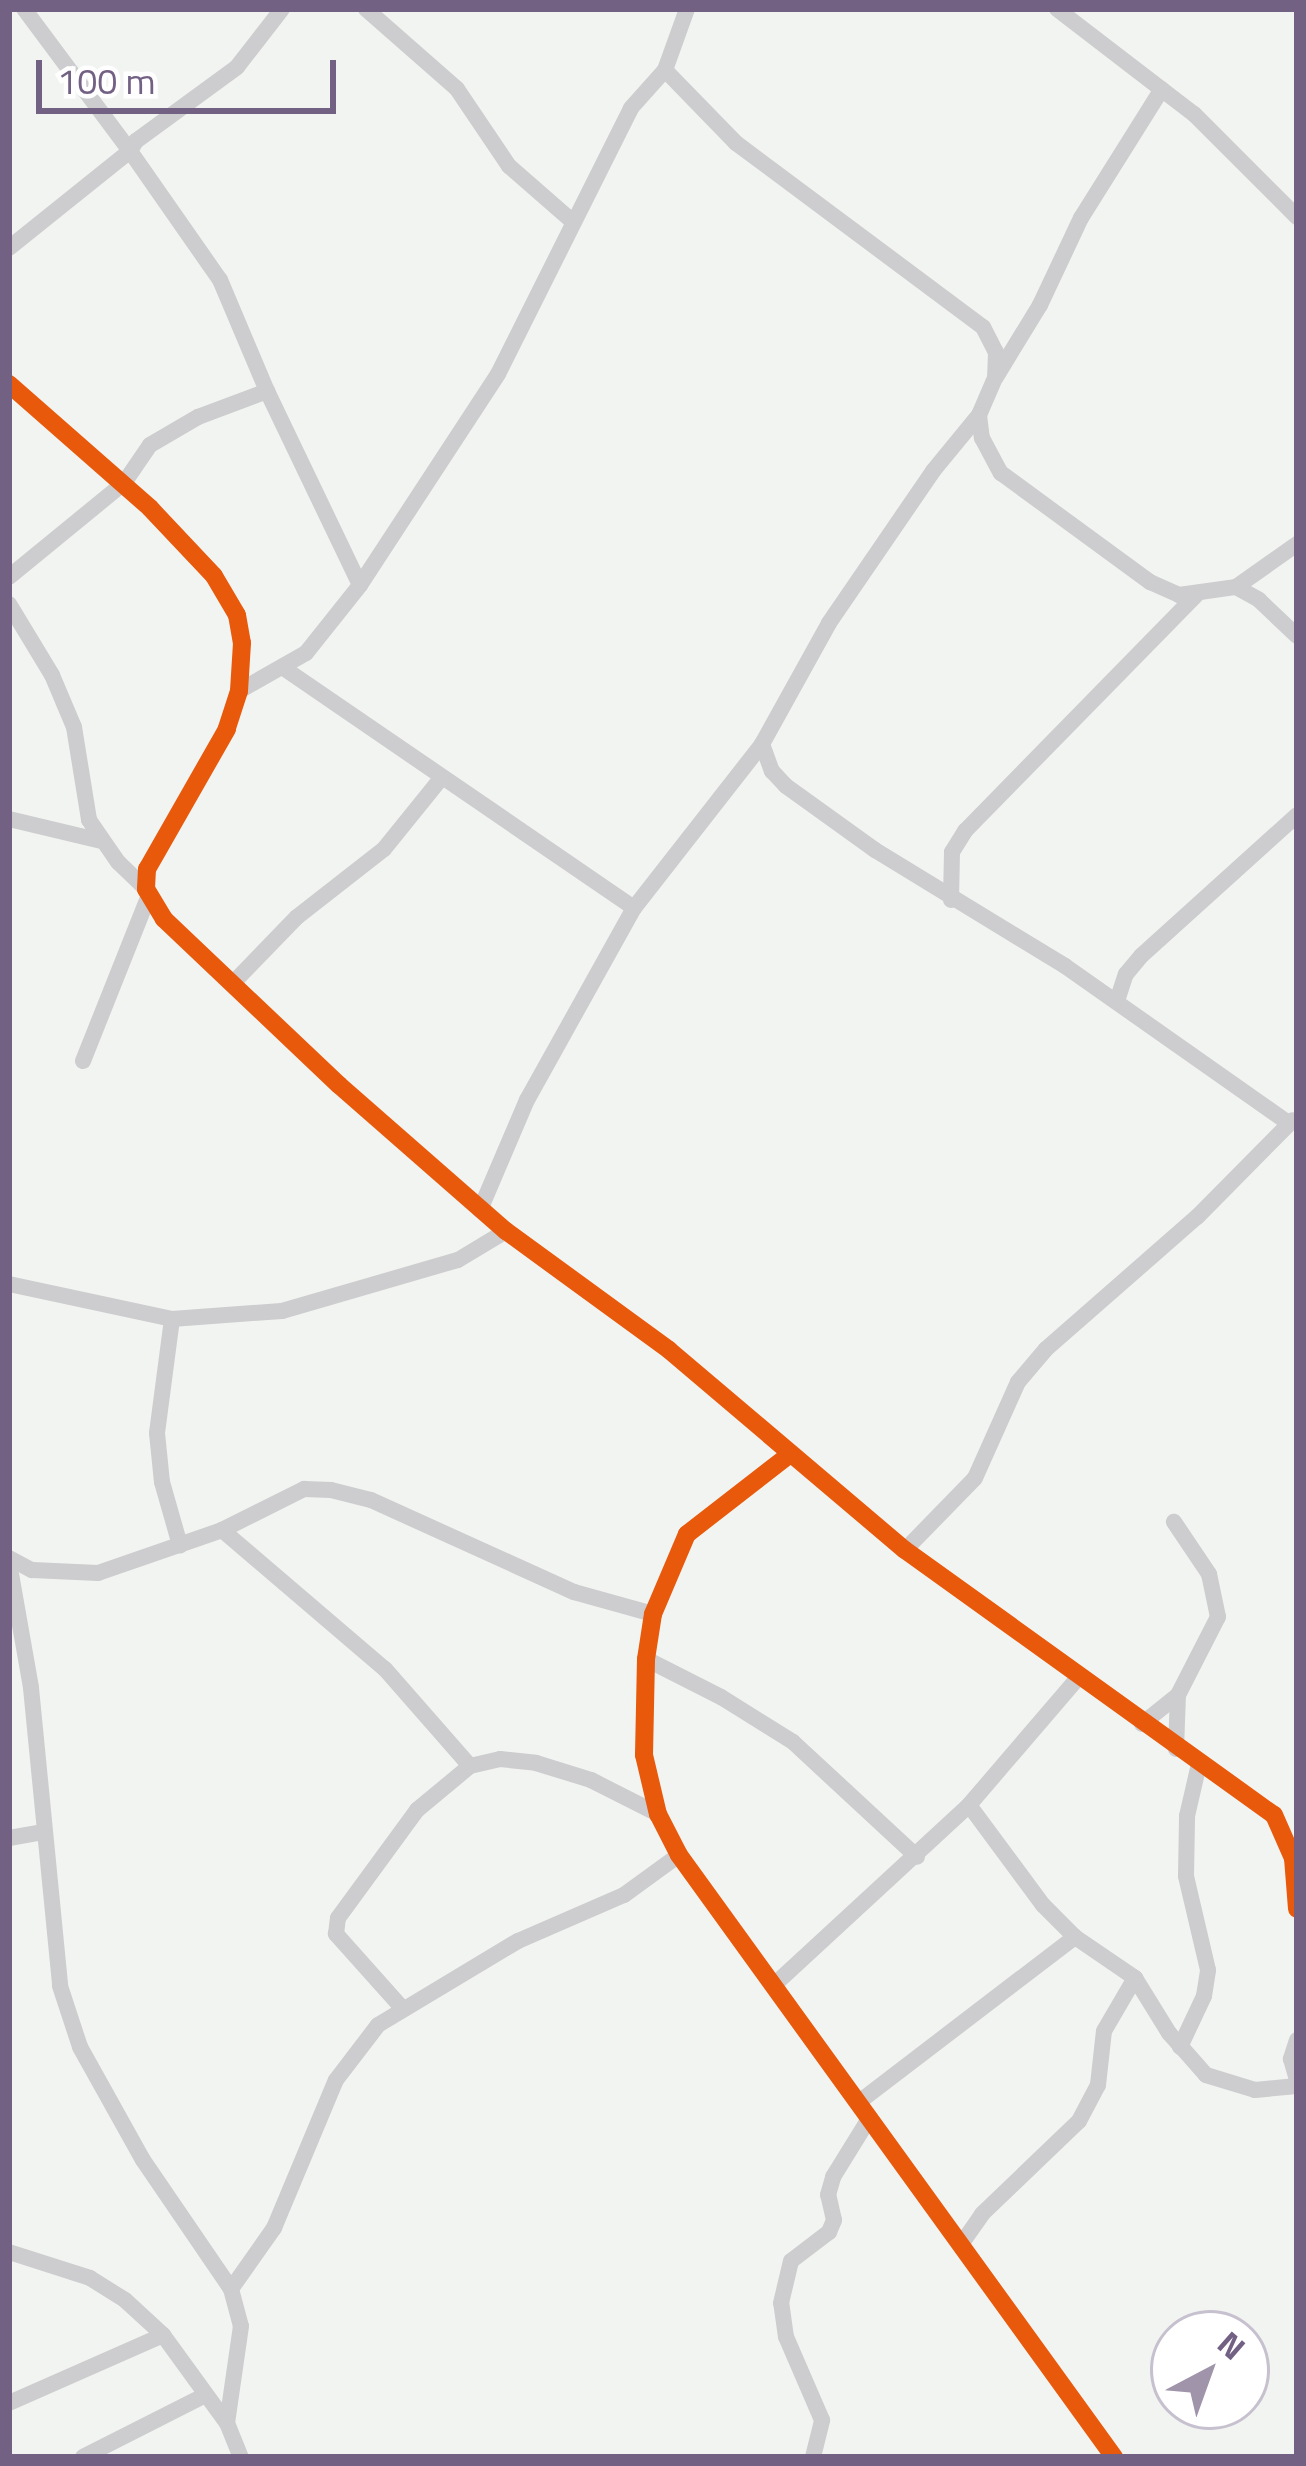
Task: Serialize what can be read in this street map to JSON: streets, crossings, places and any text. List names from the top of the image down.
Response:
{
  "scale_bar": "100 m",
  "north": "top right"
}
